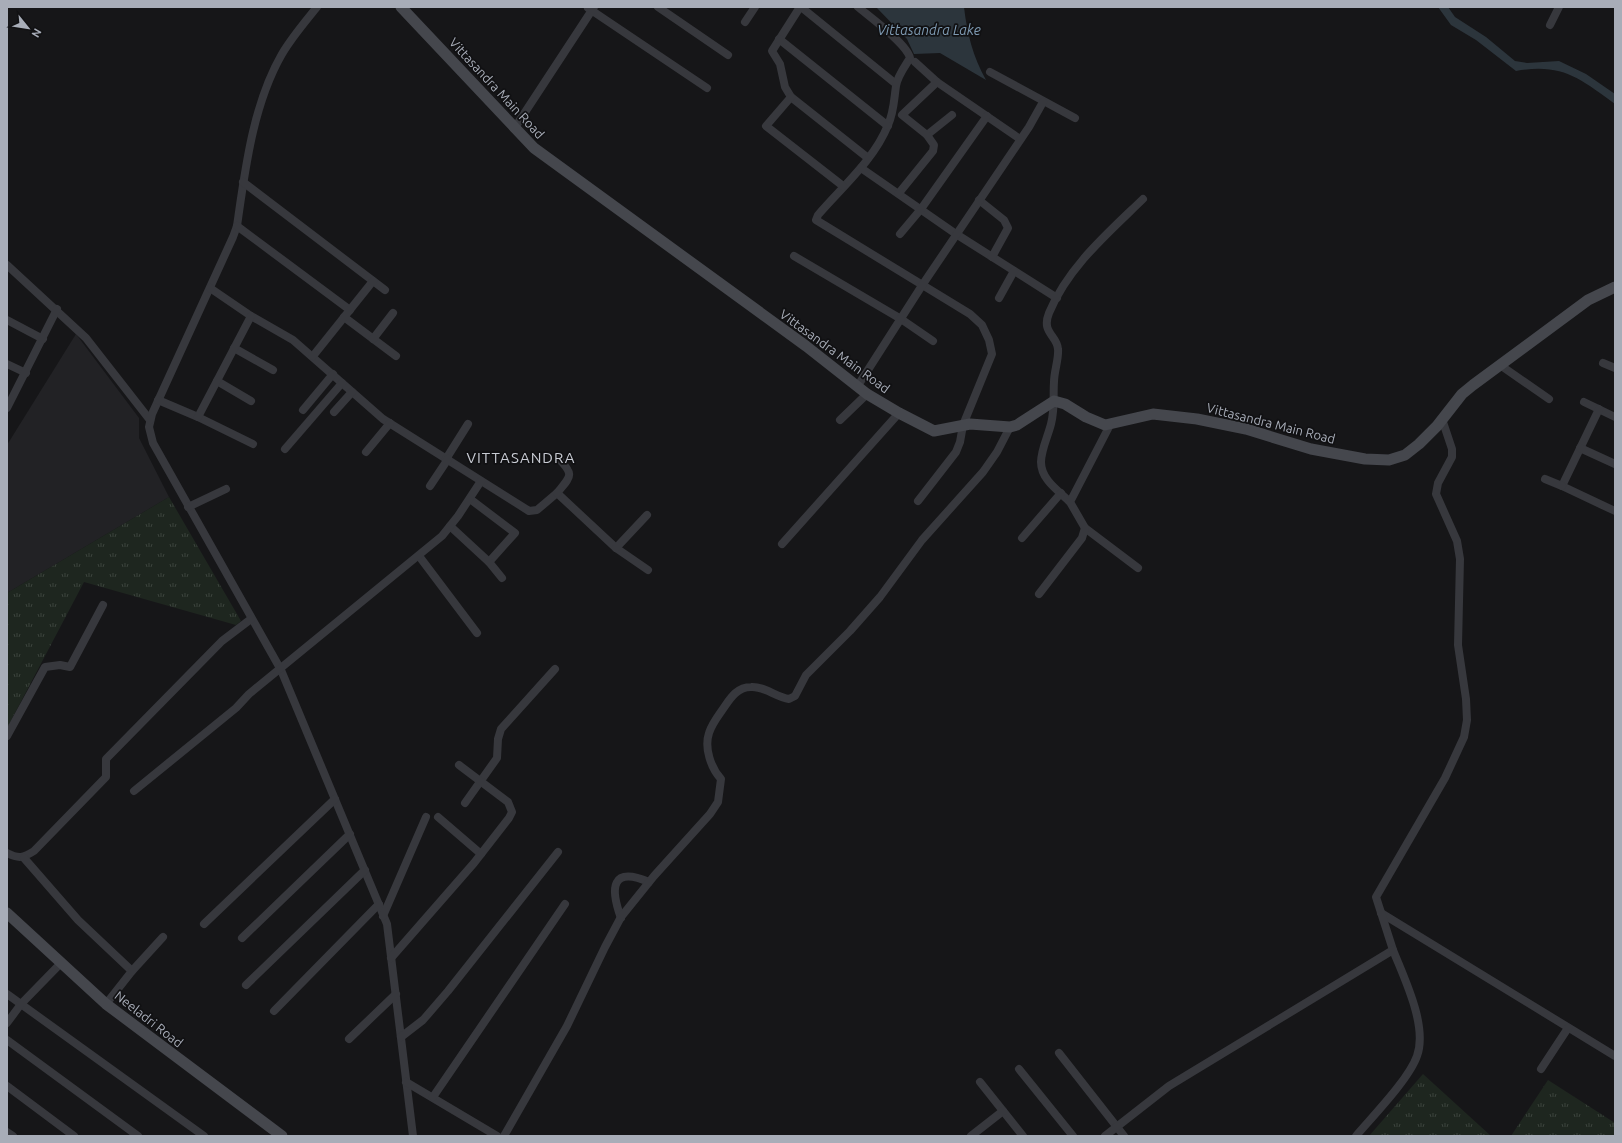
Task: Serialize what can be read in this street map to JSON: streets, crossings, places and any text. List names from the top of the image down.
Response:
{
  "streets": {
    "street": ["Vittasandra Main Road", "Neeladri Road"]
  },
  "districts": ["VITTASANDRA"],
  "water": ["Vittasandra Lake"],
  "north": "bottom right"
}
